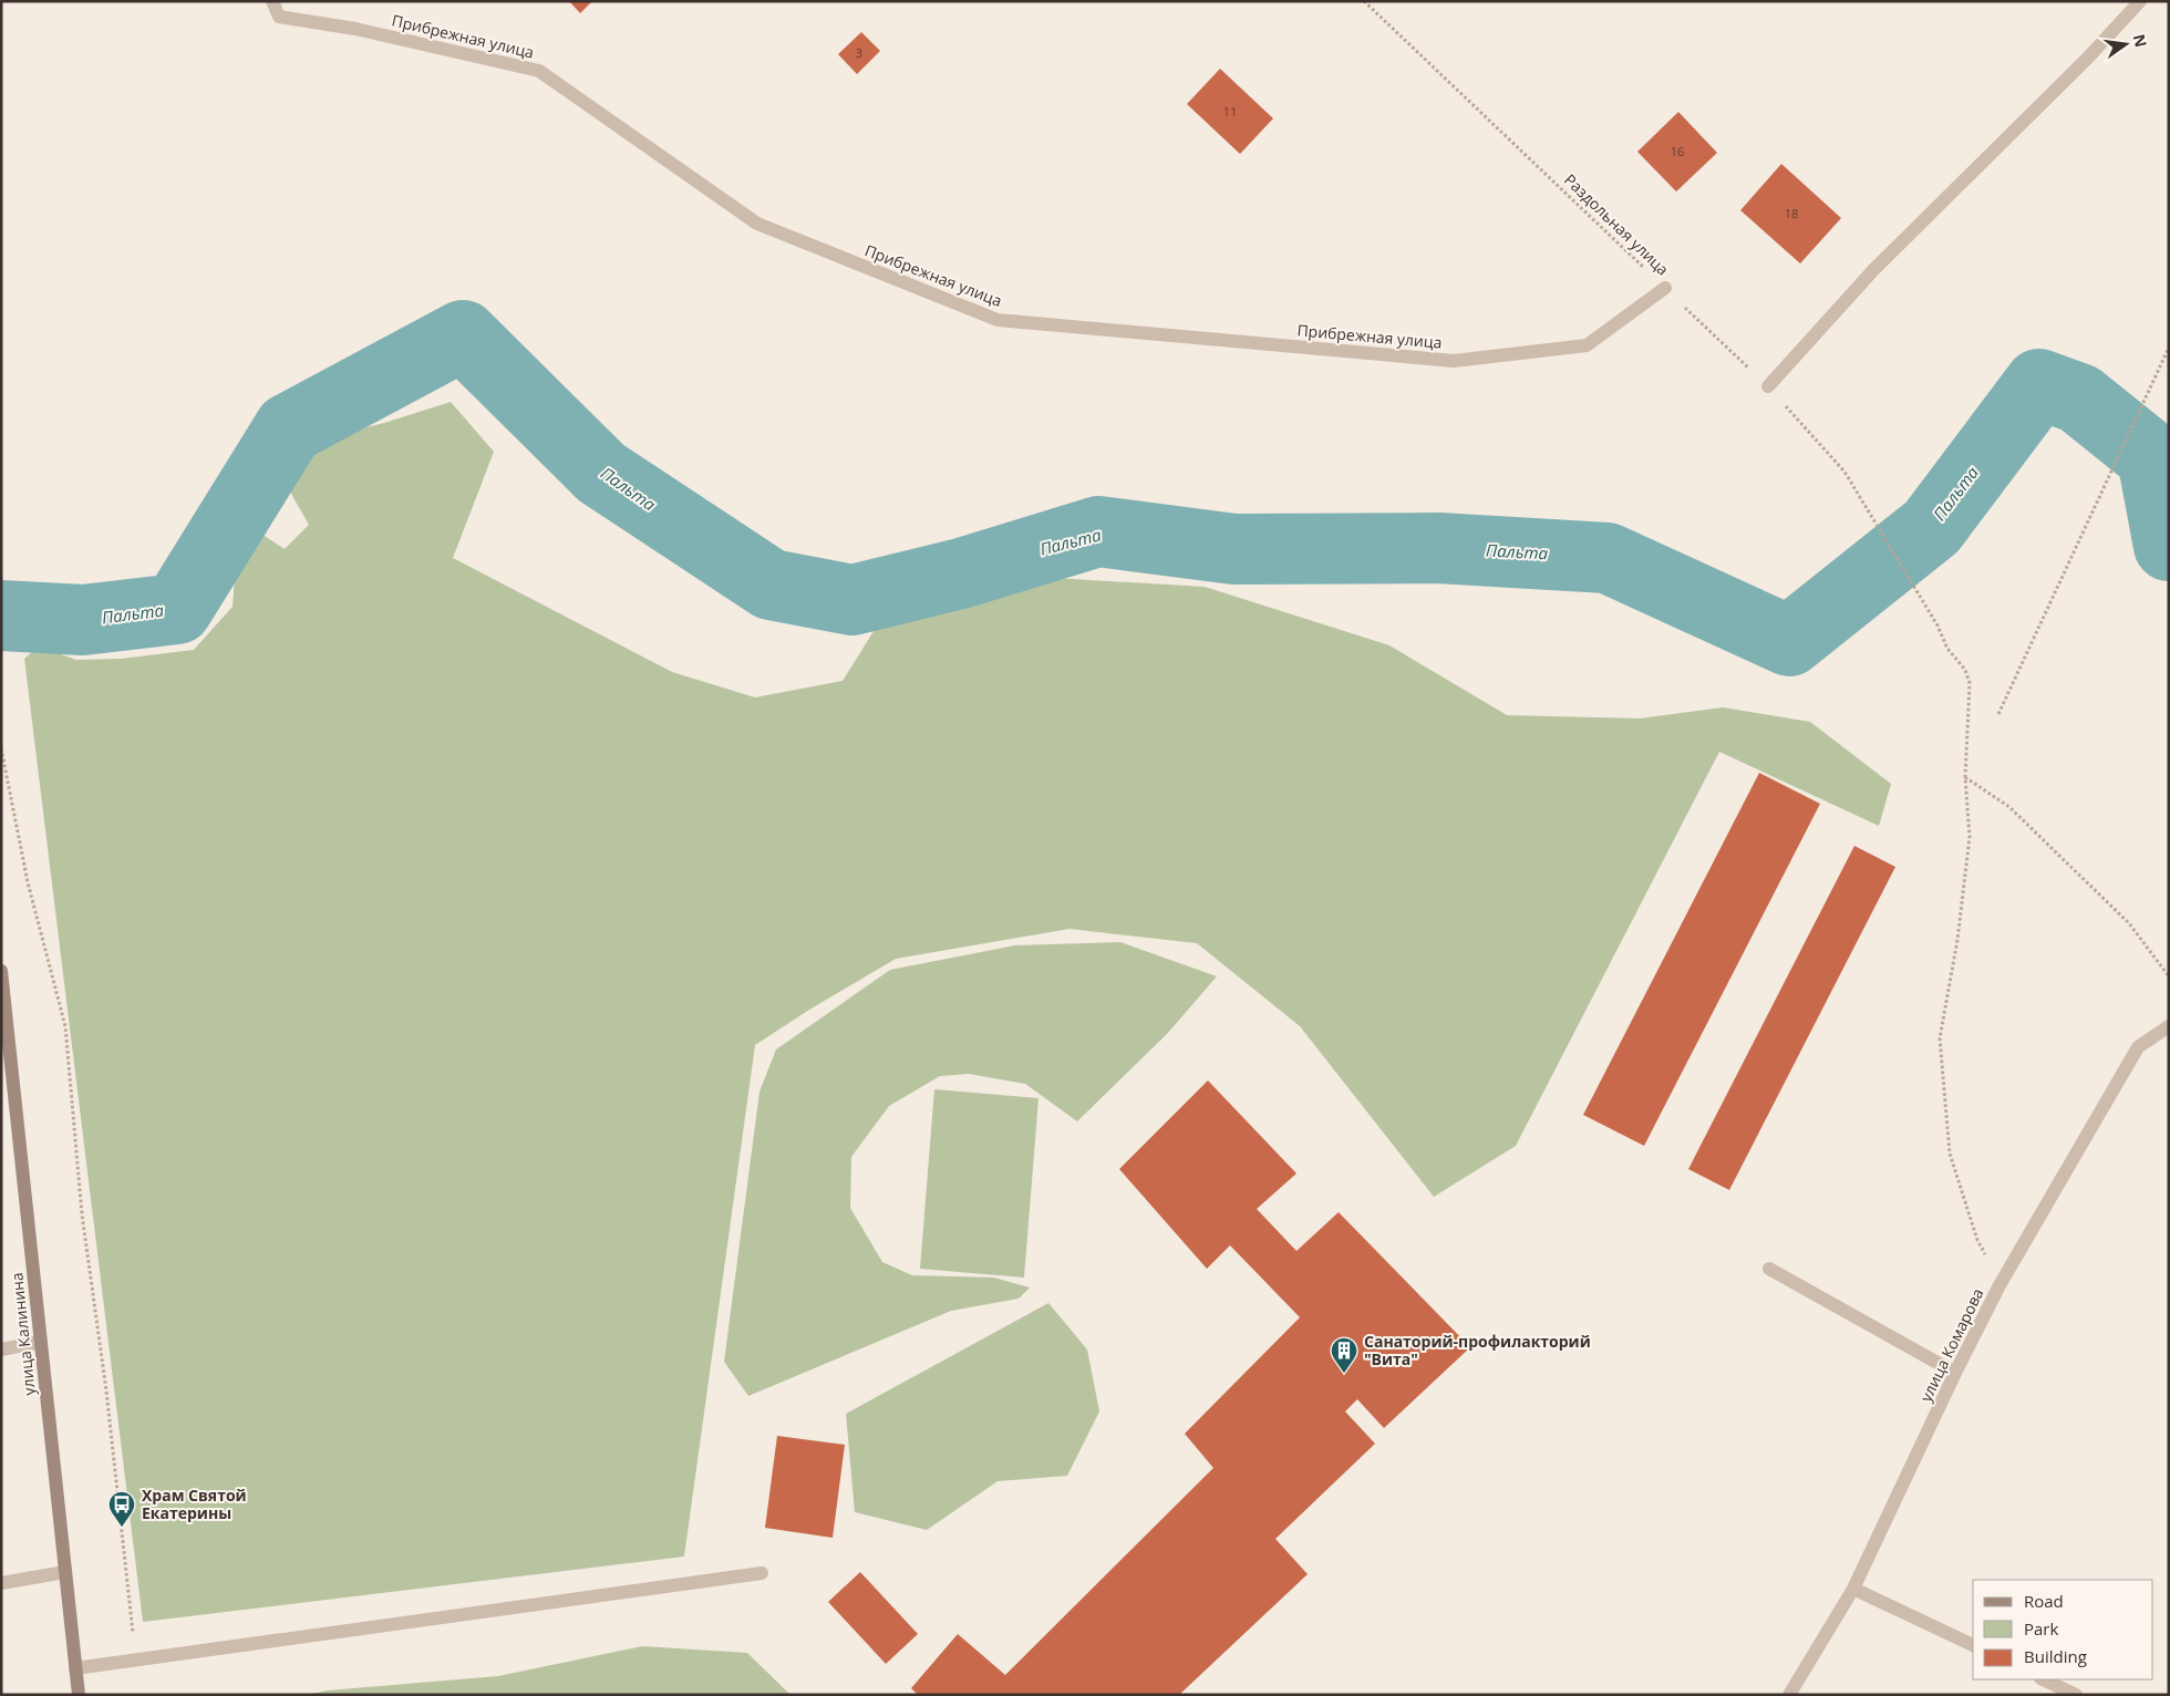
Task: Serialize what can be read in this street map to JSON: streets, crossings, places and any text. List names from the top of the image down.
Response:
{
  "streets": {
    "main road": ["улица Калинина"],
    "street": ["Прибрежная улица", "улица Комарова"],
    "path": ["Раздольная улица"]
  },
  "crossings": [
    ["Прибрежная улица", "Раздольная улица"],
    ["Раздольная улица", "улица Комарова"]
  ],
  "water": ["Пальта"],
  "places": {
    "building": ["Санаторий-профилакторий \"Вита\""],
    "bus stop": ["Храм Святой Екатерины"]
  },
  "house_numbers": [
    "3",
    "11",
    "16",
    "18"
  ],
  "legend": ["Road", "Park", "Building"],
  "north": "right"
}
